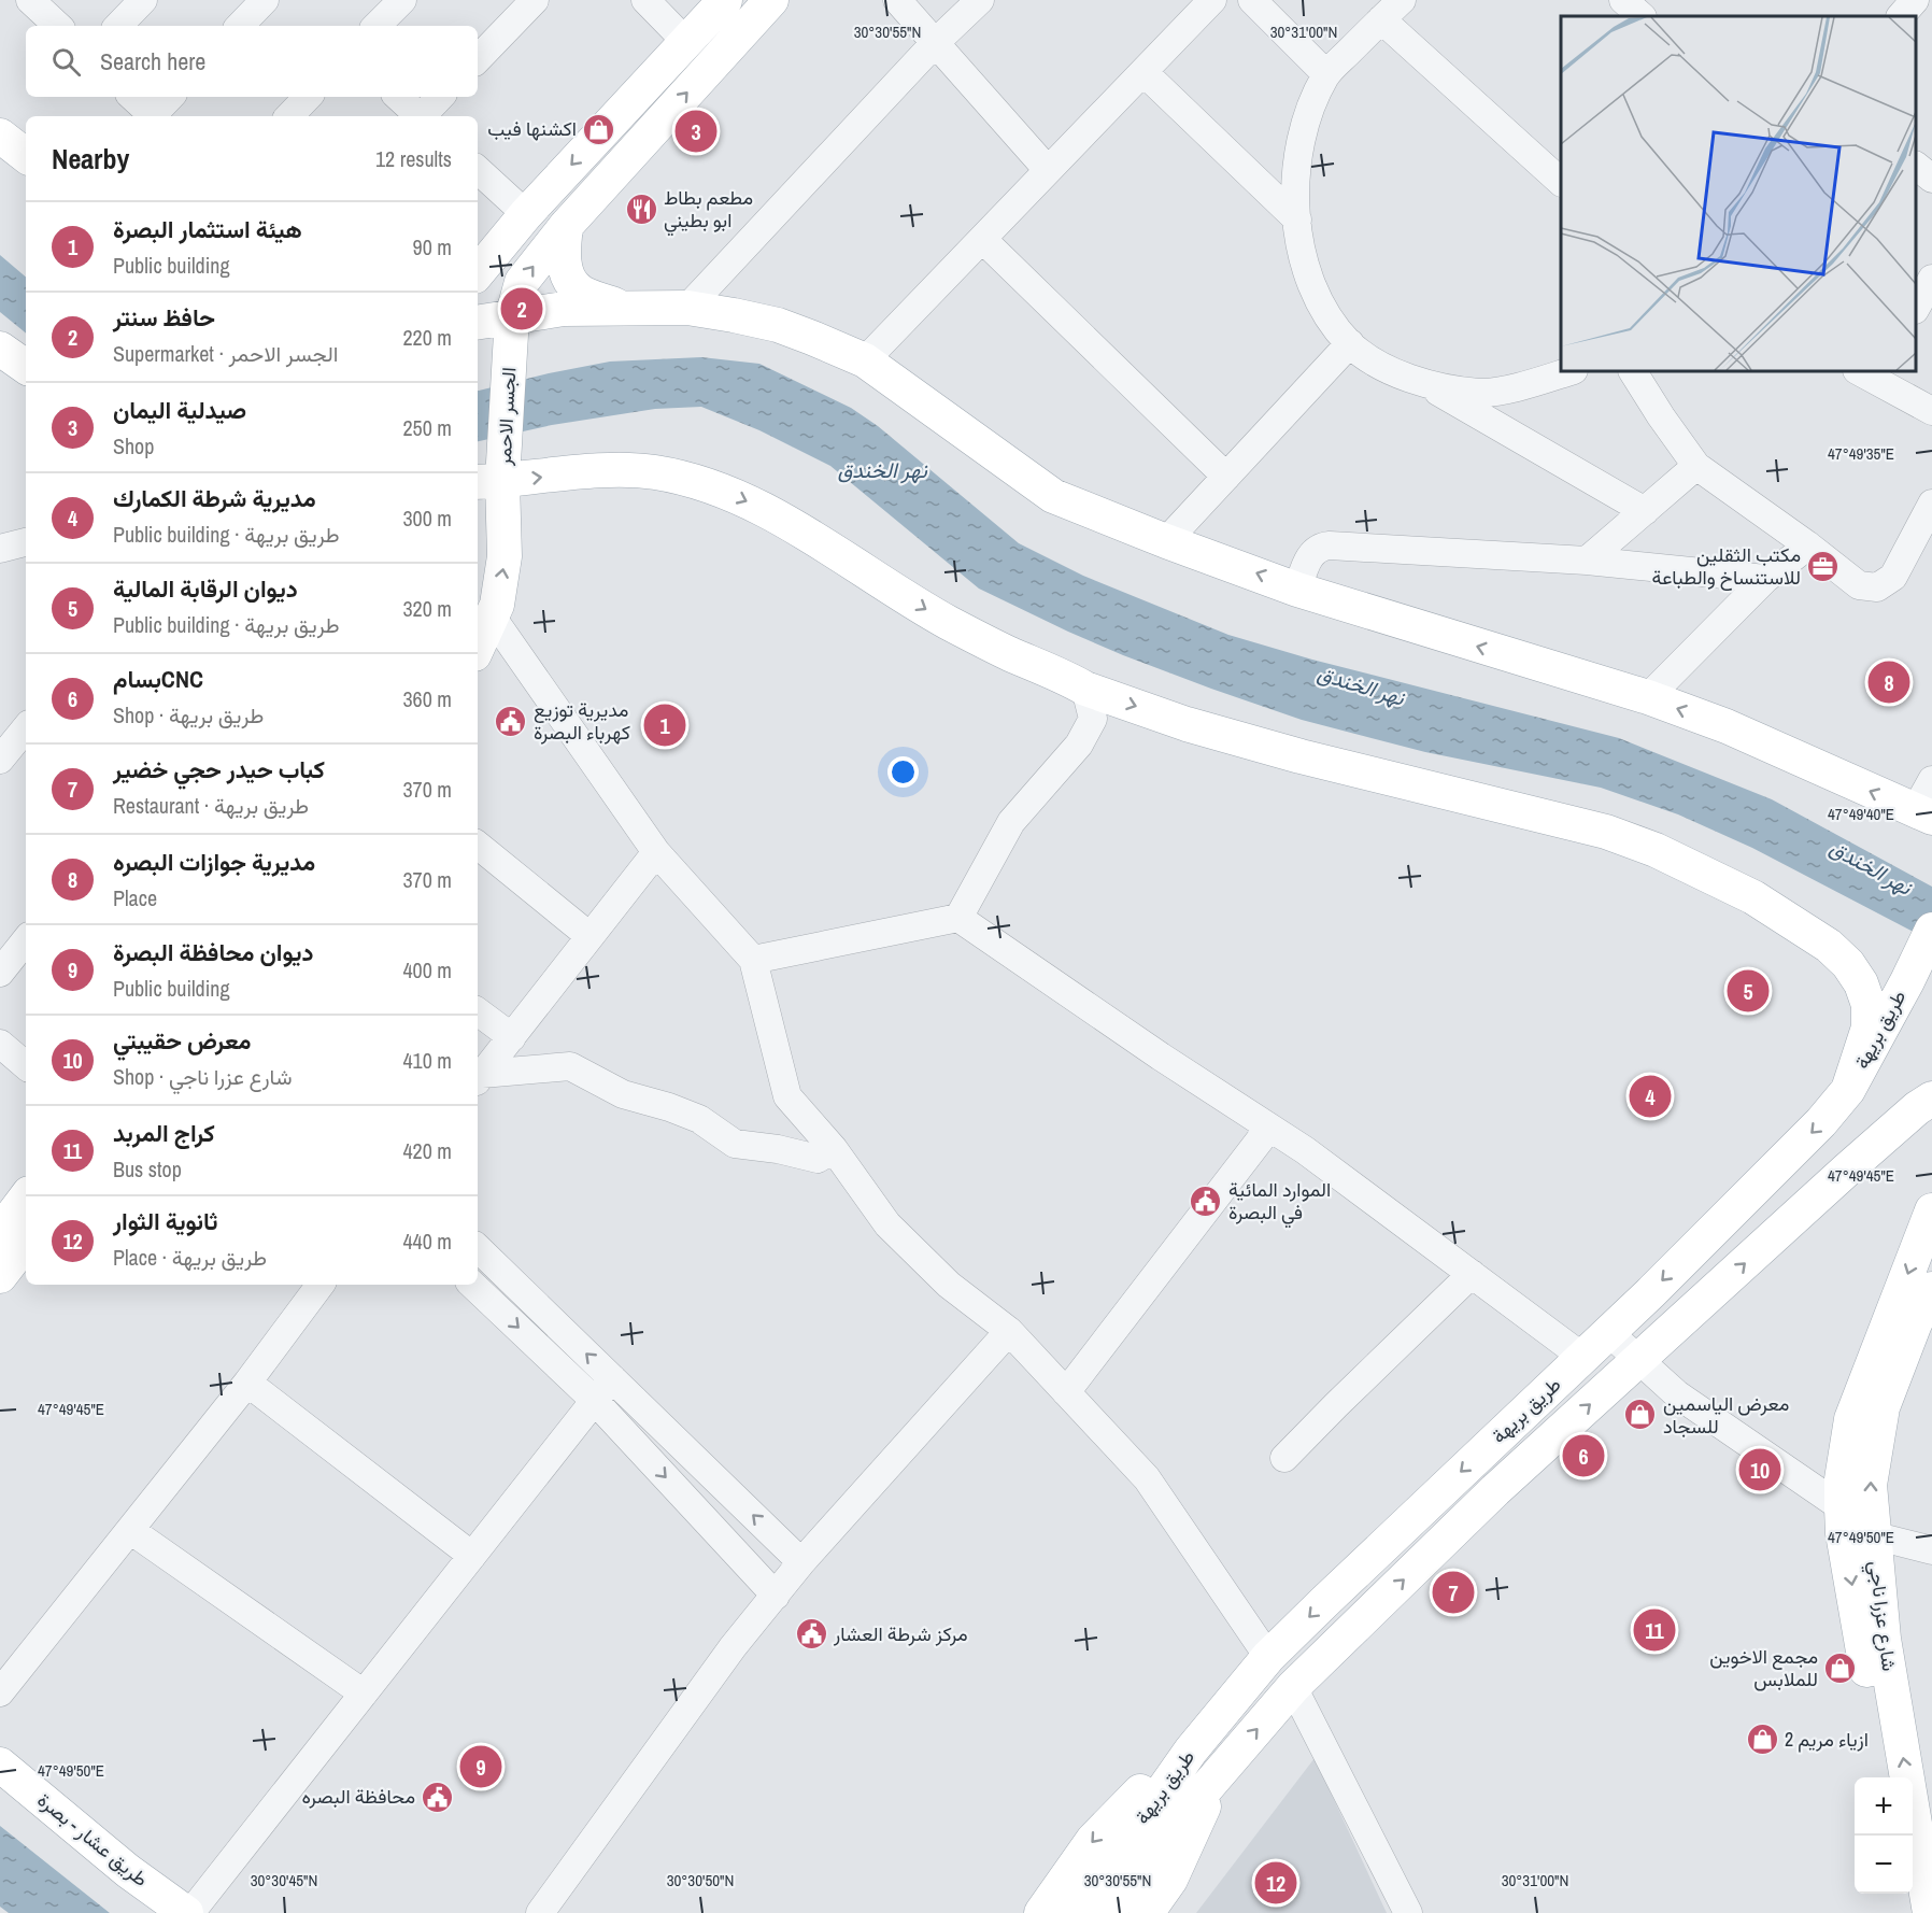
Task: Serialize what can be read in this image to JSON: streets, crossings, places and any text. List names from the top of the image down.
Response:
{
  "streets": {
    "main road": [
      "الجسر الاحمر",
      "طريق بريهة",
      "شارع عزرا ناجي",
      "طريق عشار - بصرة"
    ]
  },
  "water": ["نهر الخندق"],
  "places": {
    "shop": [
      "اكشنها فيب",
      "معرض الياسمين للسجاد",
      "مجمع الاخوين للملابس",
      "ازياء مريم 2"
    ],
    "restaurant": ["مطعم بطاط ابو بطيني"],
    "office": ["مكتب الثقلين للاستنساخ والطباعة"],
    "public building": [
      "مديرية توزيع كهرباء البصرة",
      "الموارد المائية في البصرة",
      "مركز شرطة العشار",
      "محافظة البصره"
    ]
  },
  "page": {
    "search": "Search here",
    "pins": [
      "3",
      "2",
      "8",
      "1",
      "5",
      "4",
      "6",
      "10",
      "7",
      "11",
      "9",
      "12"
    ],
    "heading": ["Nearby", "12 results"],
    "list": [
      {
        "mark": "1",
        "name": "هيئة استثمار البصرة",
        "note": "Public building",
        "value": "90 m"
      },
      {
        "mark": "2",
        "name": "حافظ سنتر",
        "note": "Supermarket · الجسر الاحمر",
        "value": "220 m"
      },
      {
        "mark": "3",
        "name": "صيدلية اليمان",
        "note": "Shop",
        "value": "250 m"
      },
      {
        "mark": "4",
        "name": "مديرية شرطة الكمارك",
        "note": "Public building · طريق بريهة",
        "value": "300 m"
      },
      {
        "mark": "5",
        "name": "ديوان الرقابة المالية",
        "note": "Public building · طريق بريهة",
        "value": "320 m"
      },
      {
        "mark": "6",
        "name": "بسامCNC",
        "note": "Shop · طريق بريهة",
        "value": "360 m"
      },
      {
        "mark": "7",
        "name": "كباب حيدر حجي خضير",
        "note": "Restaurant · طريق بريهة",
        "value": "370 m"
      },
      {
        "mark": "8",
        "name": "مديرية جوازات البصره",
        "note": "Place",
        "value": "370 m"
      },
      {
        "mark": "9",
        "name": "ديوان محافظة البصرة",
        "note": "Public building",
        "value": "400 m"
      },
      {
        "mark": "10",
        "name": "معرض حقيبتي",
        "note": "Shop · شارع عزرا ناجي",
        "value": "410 m"
      },
      {
        "mark": "11",
        "name": "كراج المربد",
        "note": "Bus stop",
        "value": "420 m"
      },
      {
        "mark": "12",
        "name": "ثانوية الثوار",
        "note": "Place · طريق بريهة",
        "value": "440 m"
      }
    ],
    "map_buttons": ["+", "−"]
  },
  "coordinates": [
    "30°30'55\"N",
    "30°31'00\"N",
    "47°49'35\"E",
    "47°49'40\"E",
    "47°49'45\"E",
    "47°49'50\"E",
    "30°30'45\"N",
    "30°30'50\"N"
  ]
}
